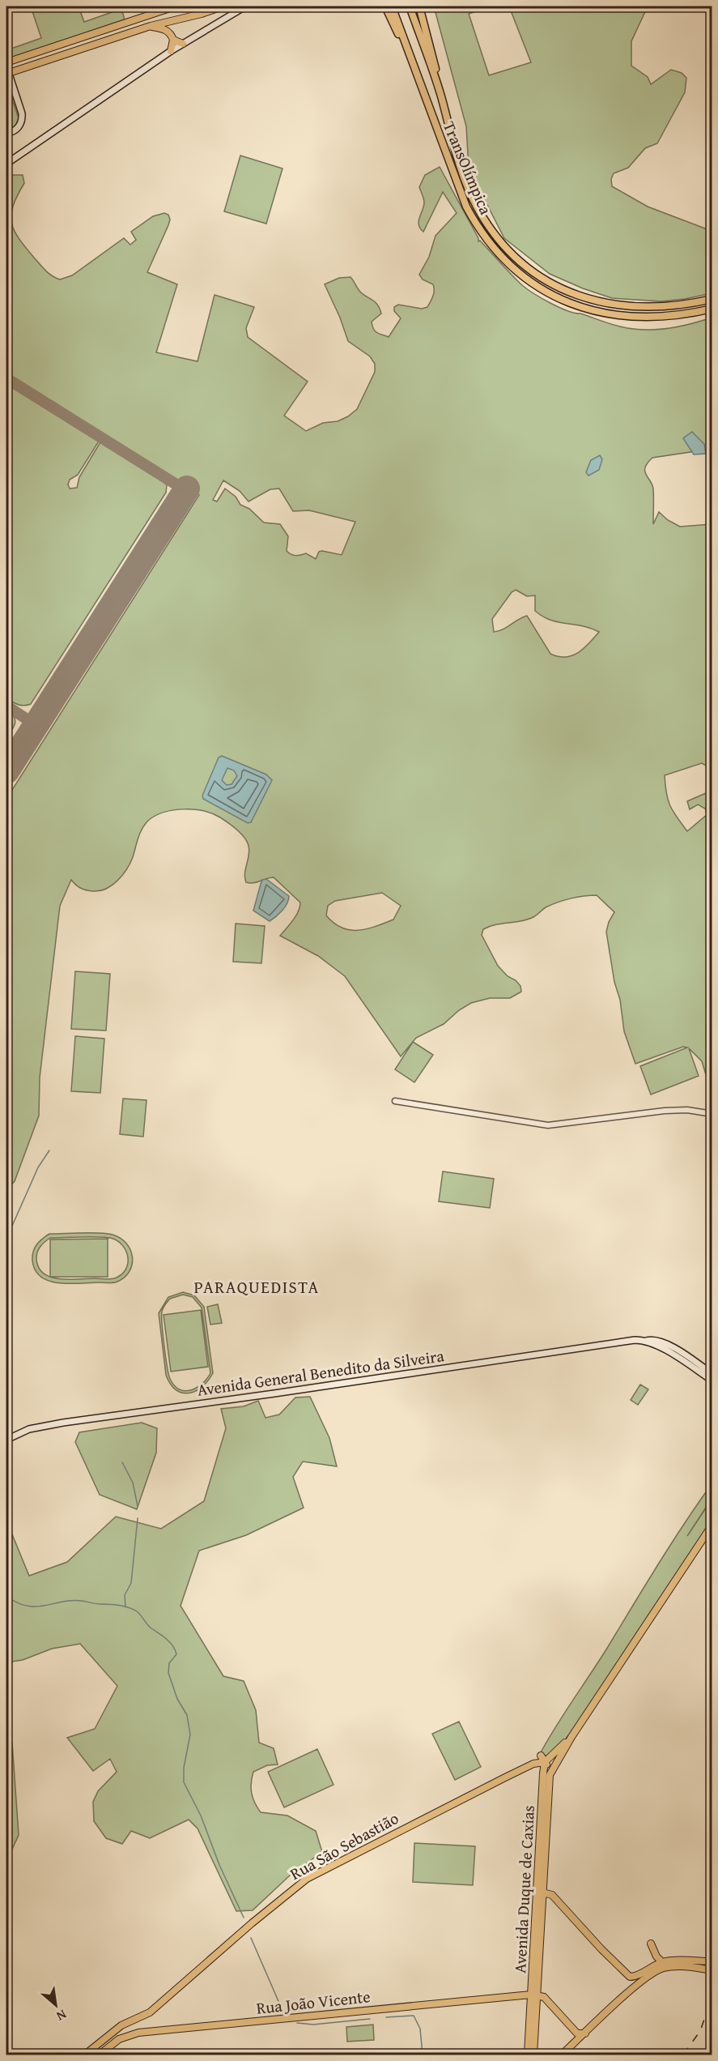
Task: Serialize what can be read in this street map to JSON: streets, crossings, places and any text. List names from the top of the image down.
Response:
{
  "streets": {
    "highway": ["TransOlímpica"],
    "main road": [
      "Avenida General Benedito da Silveira",
      "Rua São Sebastião",
      "Avenida Duque de Caxias",
      "Rua João Vicente"
    ]
  },
  "crossings": [
    ["Rua São Sebastião", "Avenida Duque de Caxias"],
    ["Avenida Duque de Caxias", "Rua João Vicente"]
  ],
  "districts": ["PARAQUEDISTA"],
  "north": "bottom right"
}
